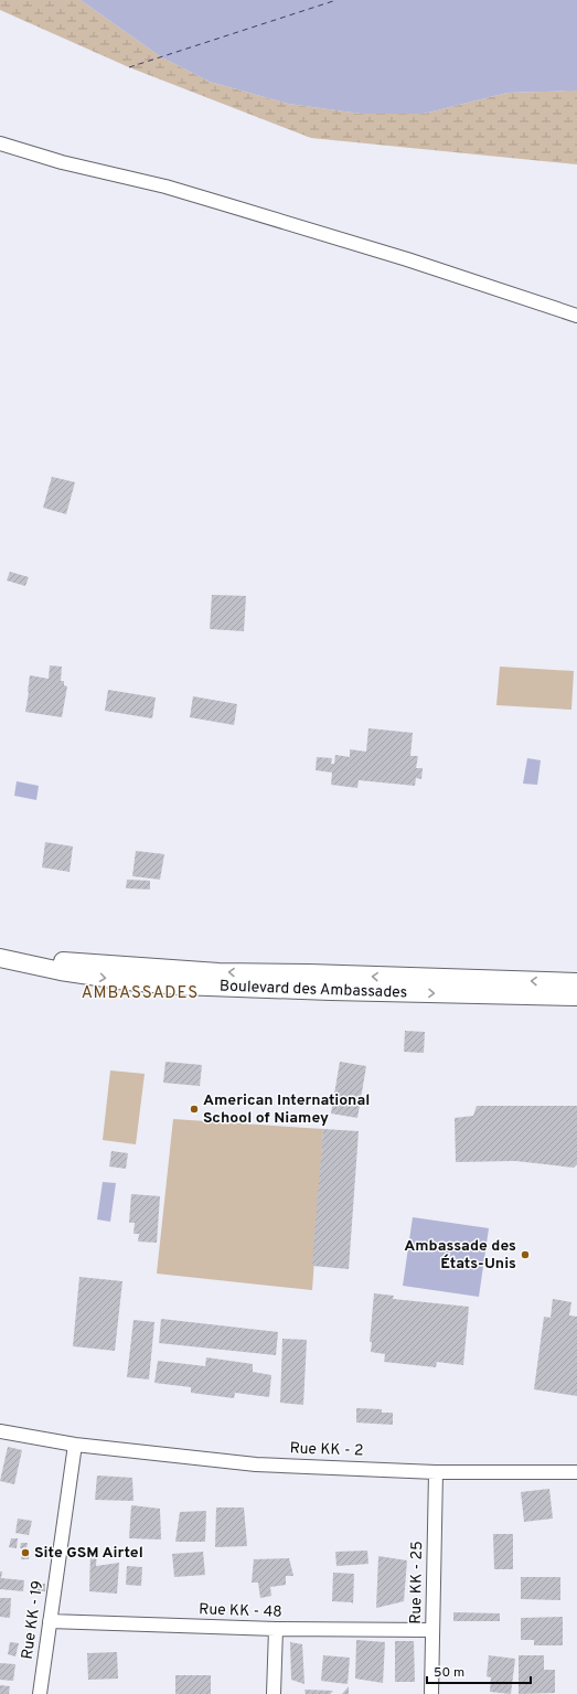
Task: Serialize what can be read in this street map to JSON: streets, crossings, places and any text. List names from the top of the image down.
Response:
{
  "streets": {
    "main road": ["Boulevard des Ambassades"],
    "street": [
      "Rue KK - 2",
      "Rue KK - 25",
      "Rue KK - 48",
      "Rue KK - 19"
    ]
  },
  "crossings": [
    ["Rue KK - 2", "Rue KK - 25"],
    ["Rue KK - 2", "Rue KK - 19"],
    ["Rue KK - 25", "Rue KK - 48"],
    ["Rue KK - 48", "Rue KK - 19"]
  ],
  "districts": ["AMBASSADES"],
  "places": ["American International School of Niamey", "Ambassade des États-Unis", "Site GSM Airtel"],
  "scale_bar": "50 m"
}
